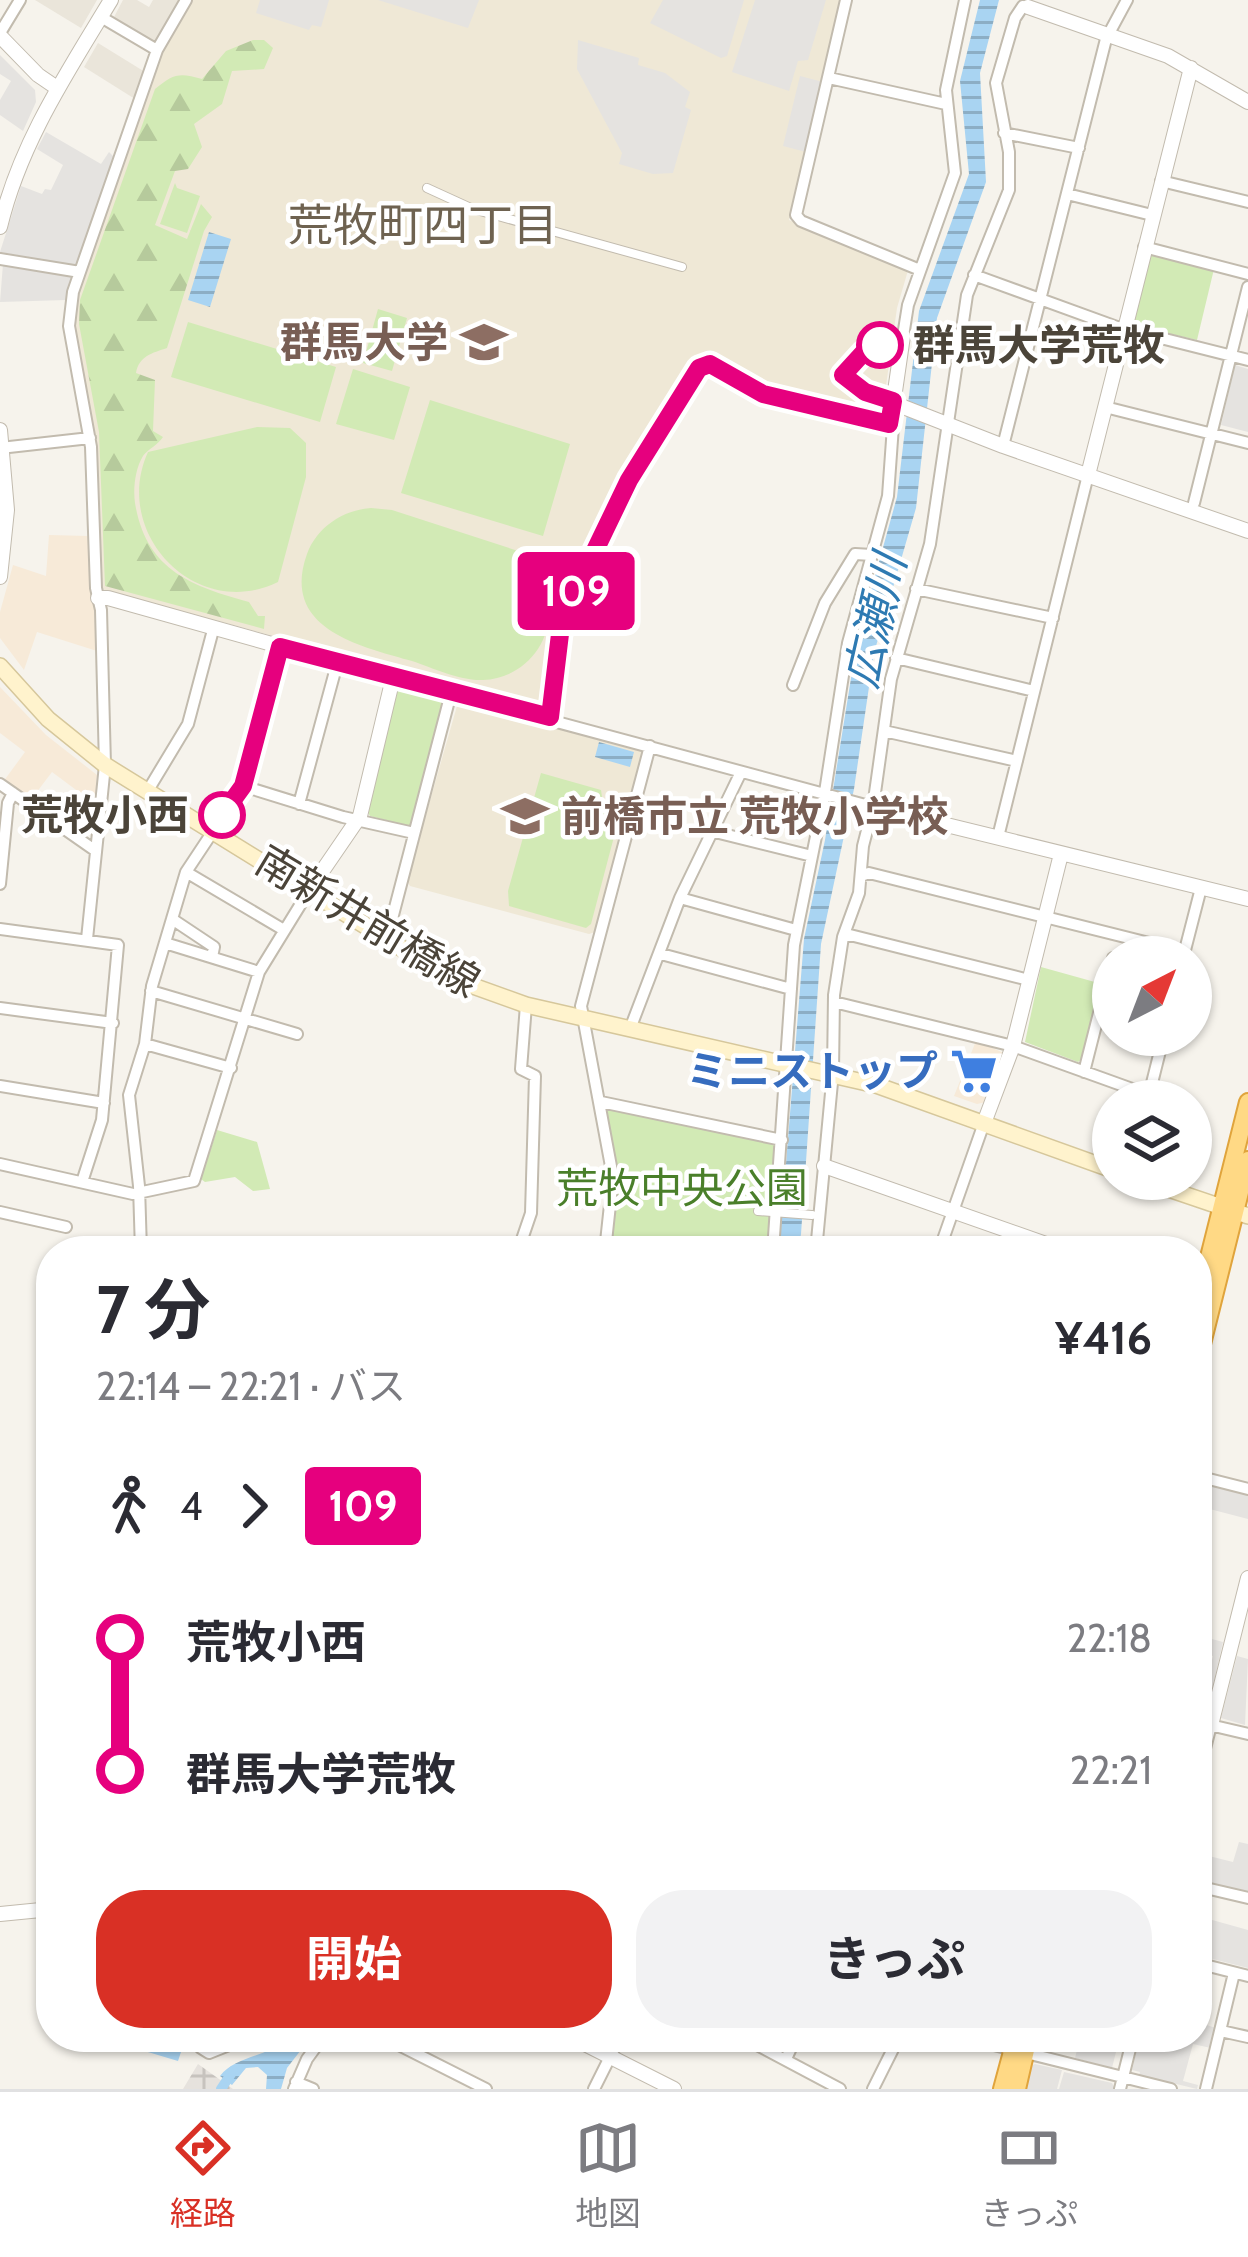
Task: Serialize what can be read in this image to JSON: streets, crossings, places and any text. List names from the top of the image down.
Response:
{
  "streets": {
    "main road": ["南新井前橋線"]
  },
  "districts": ["荒牧町四丁目"],
  "water": ["広瀬川"],
  "parks": ["荒牧中央公園"],
  "places": {
    "school or university": ["群馬大学", "前橋市立 荒牧小学校"],
    "other": ["群馬大学荒牧", "荒牧小西"],
    "supermarket": ["ミニストップ"]
  },
  "lines": ["bus line 109"],
  "north": "top right",
  "page": {
    "on_map": "109",
    "heading": ["7 分", "22:14 – 22:21 · バス", "¥416"],
    "legs": ["4", "109"],
    "list": [
      {
        "name": "荒牧小西",
        "value": "22:18"
      },
      {
        "name": "群馬大学荒牧",
        "value": "22:21"
      }
    ],
    "buttons": ["開始", "きっぷ"],
    "tabs": ["経路", "地図", "きっぷ"]
  }
}
